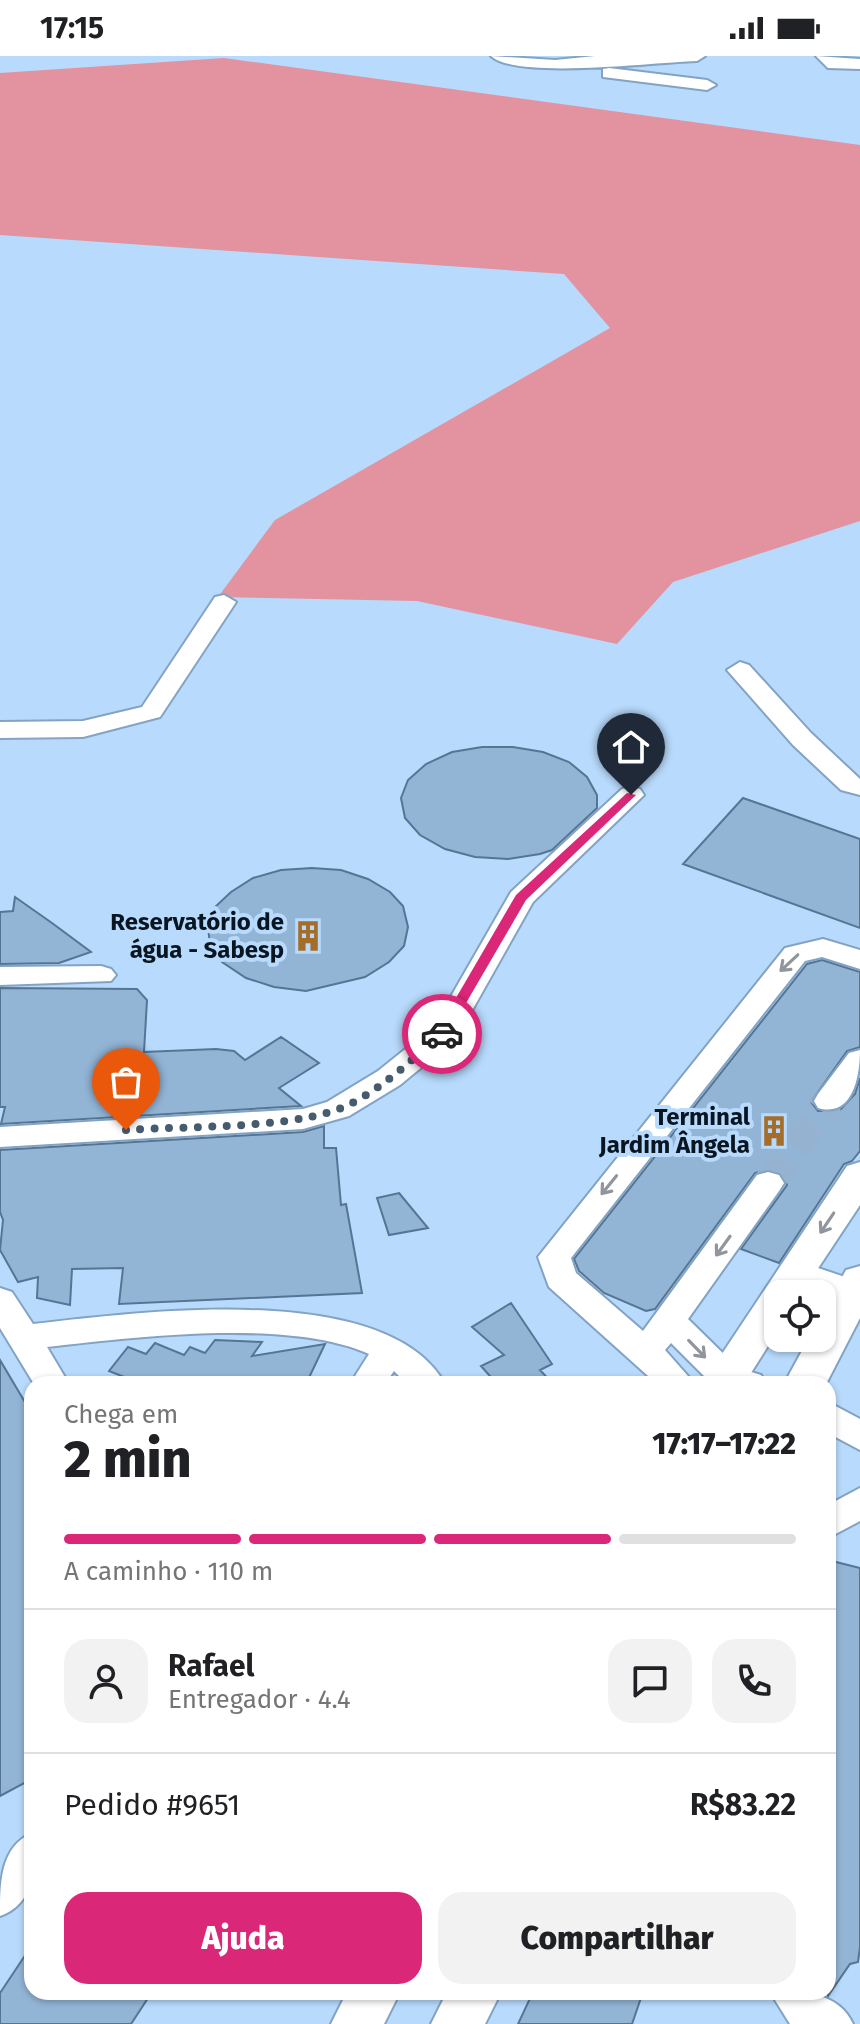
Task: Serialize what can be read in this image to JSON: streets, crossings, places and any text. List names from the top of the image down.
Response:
{
  "places": {
    "building": ["Reservatório de água - Sabesp", "Terminal Jardim Ângela"]
  },
  "page": {
    "status": "17:15",
    "heading": ["2 min", "Chega em", "17:17–17:22"],
    "panel": [
      "Rafael",
      "Entregador · 4.4",
      "Pedido #9651",
      "R$83.22"
    ],
    "bar": "A caminho · 110 m",
    "buttons": ["Ajuda", "Compartilhar"]
  }
}
